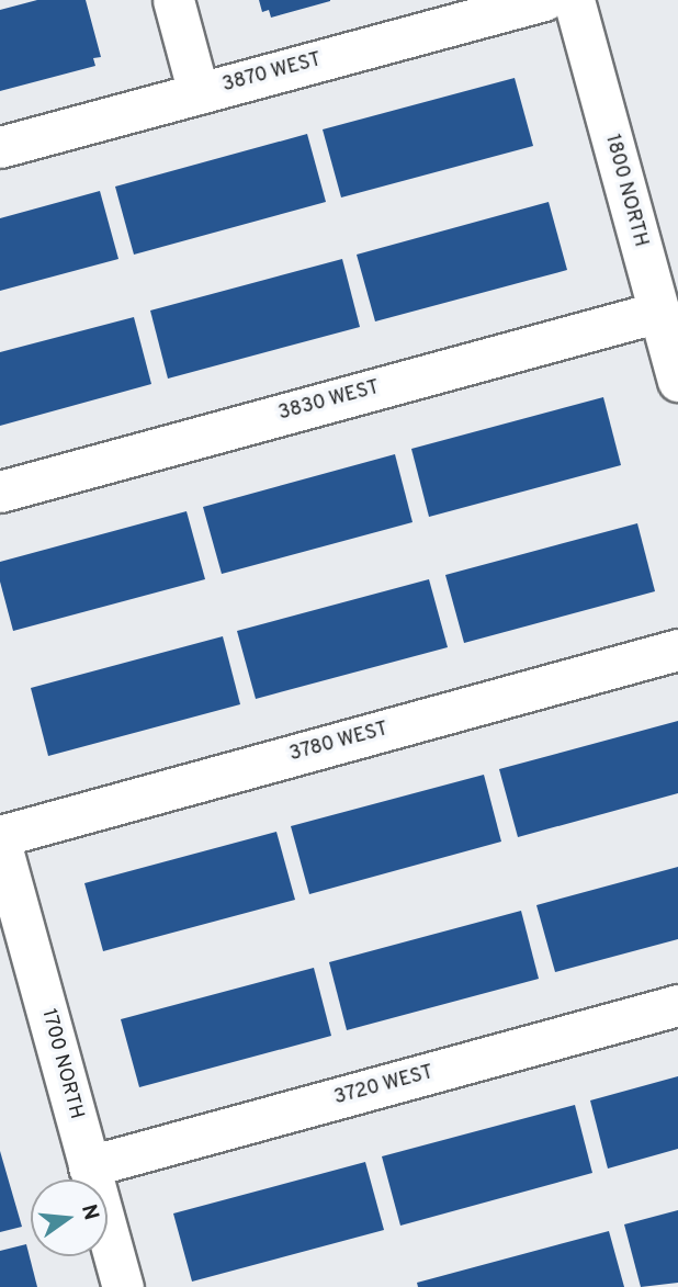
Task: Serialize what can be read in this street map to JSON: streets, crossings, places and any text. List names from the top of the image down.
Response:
{
  "streets": {
    "street": [
      "3870 WEST",
      "1800 NORTH",
      "3830 WEST",
      "3780 WEST",
      "1700 NORTH",
      "3720 WEST"
    ]
  },
  "crossings": [
    ["1800 NORTH", "3830 WEST"],
    ["3780 WEST", "1700 NORTH"],
    ["1700 NORTH", "3720 WEST"]
  ],
  "north": "right"
}
